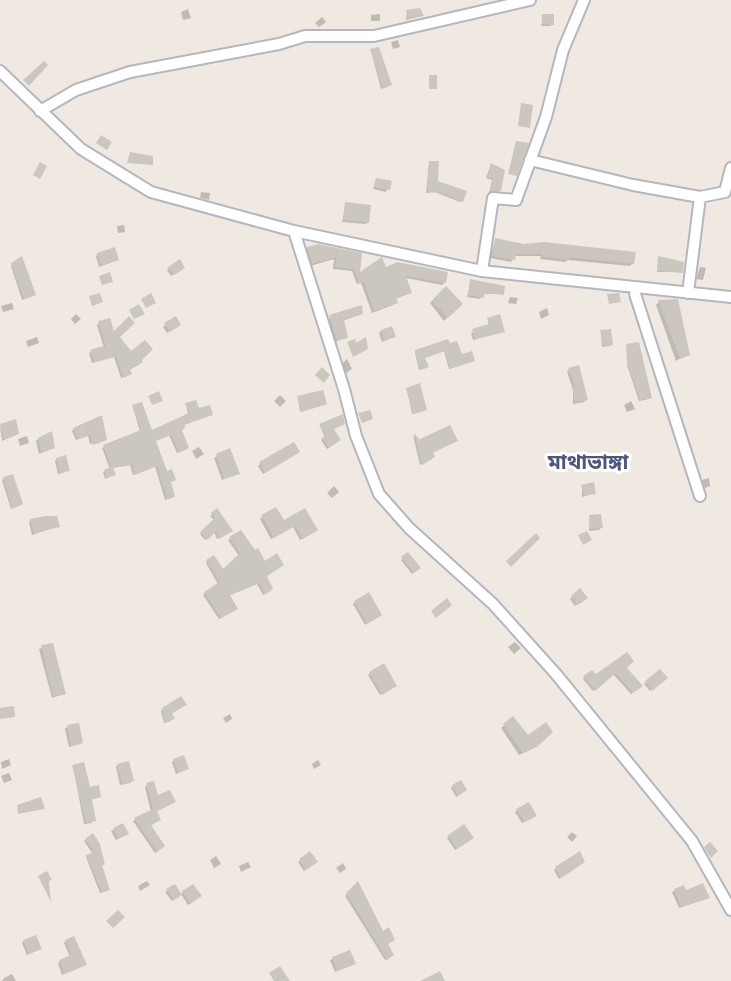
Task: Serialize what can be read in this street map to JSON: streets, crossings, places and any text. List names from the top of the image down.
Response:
{
  "districts": ["মাথাভাঙ্গা"]
}
